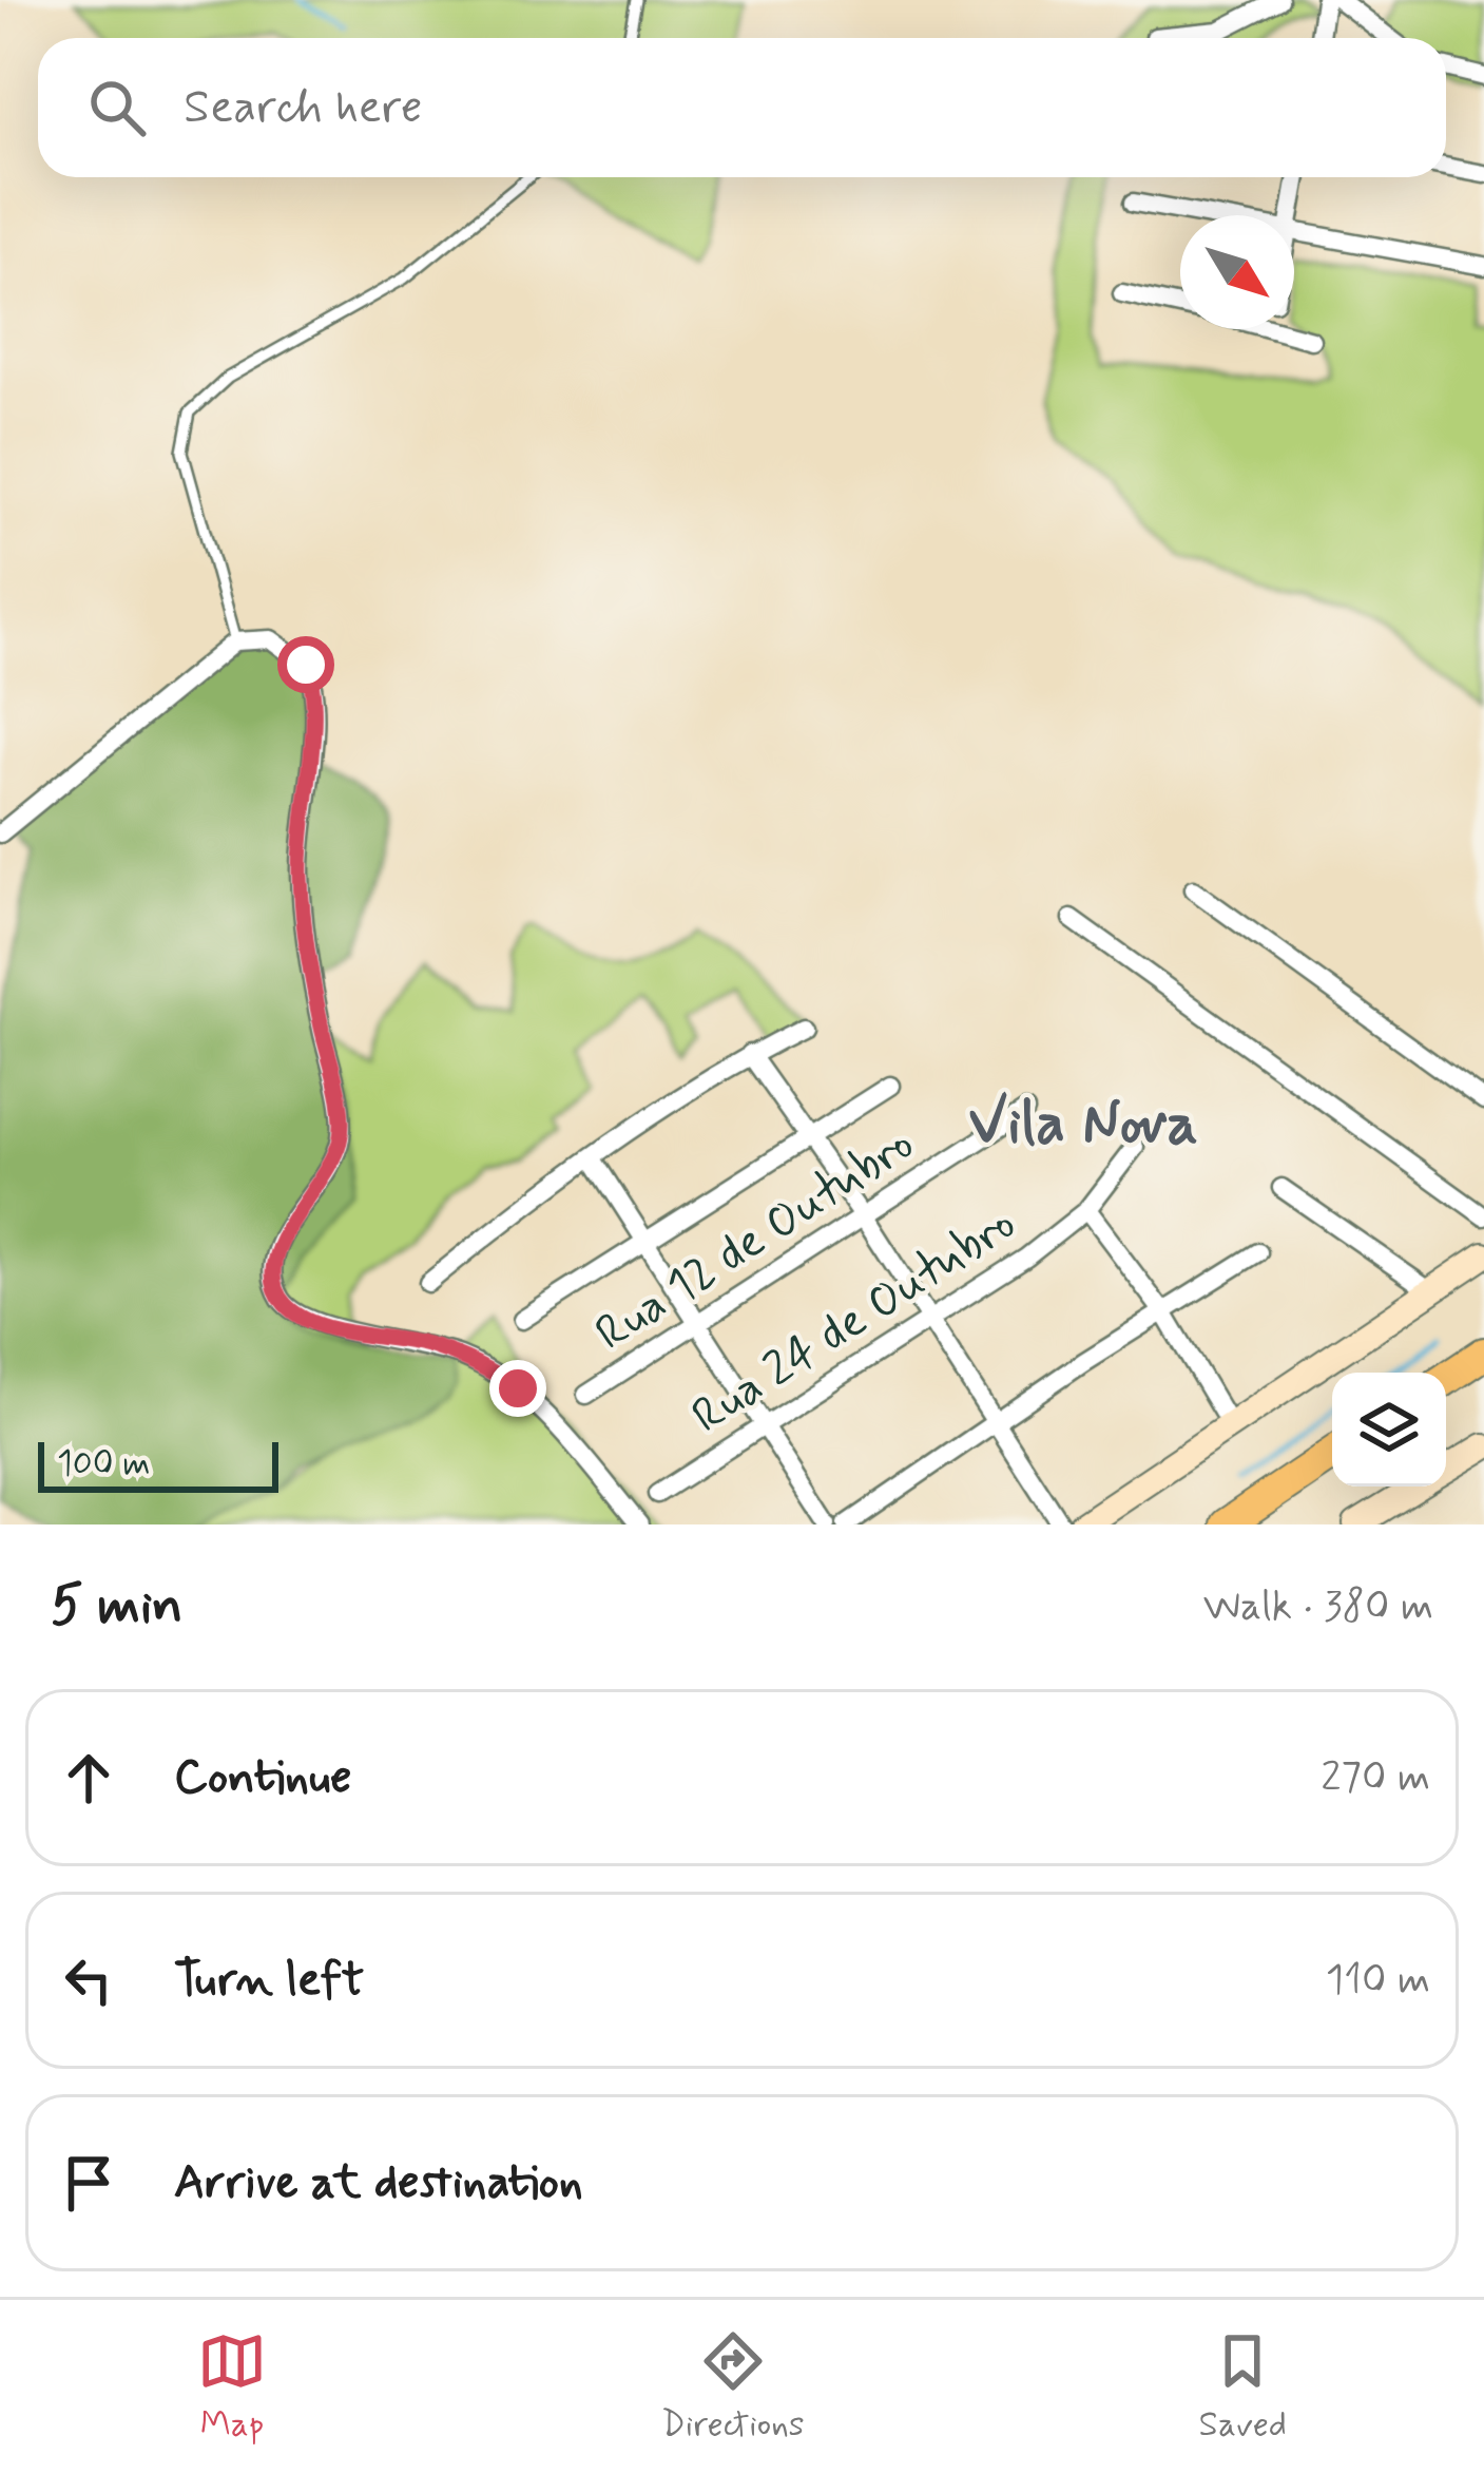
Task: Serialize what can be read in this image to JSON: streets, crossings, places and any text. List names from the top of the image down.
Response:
{
  "streets": {
    "street": ["Rua 12 de Outubro", "Rua 24 de Outubro"]
  },
  "districts": ["Vila Nova"],
  "scale_bar": "100 m",
  "north": "bottom right",
  "page": {
    "search": "Search here",
    "scale": "100 m",
    "heading": ["5 min", "Walk · 380 m"],
    "list": [
      ["Continue", "270 m"],
      ["Turn left", "110 m"],
      "Arrive at destination"
    ],
    "nav": ["Map", "Directions", "Saved"]
  }
}
